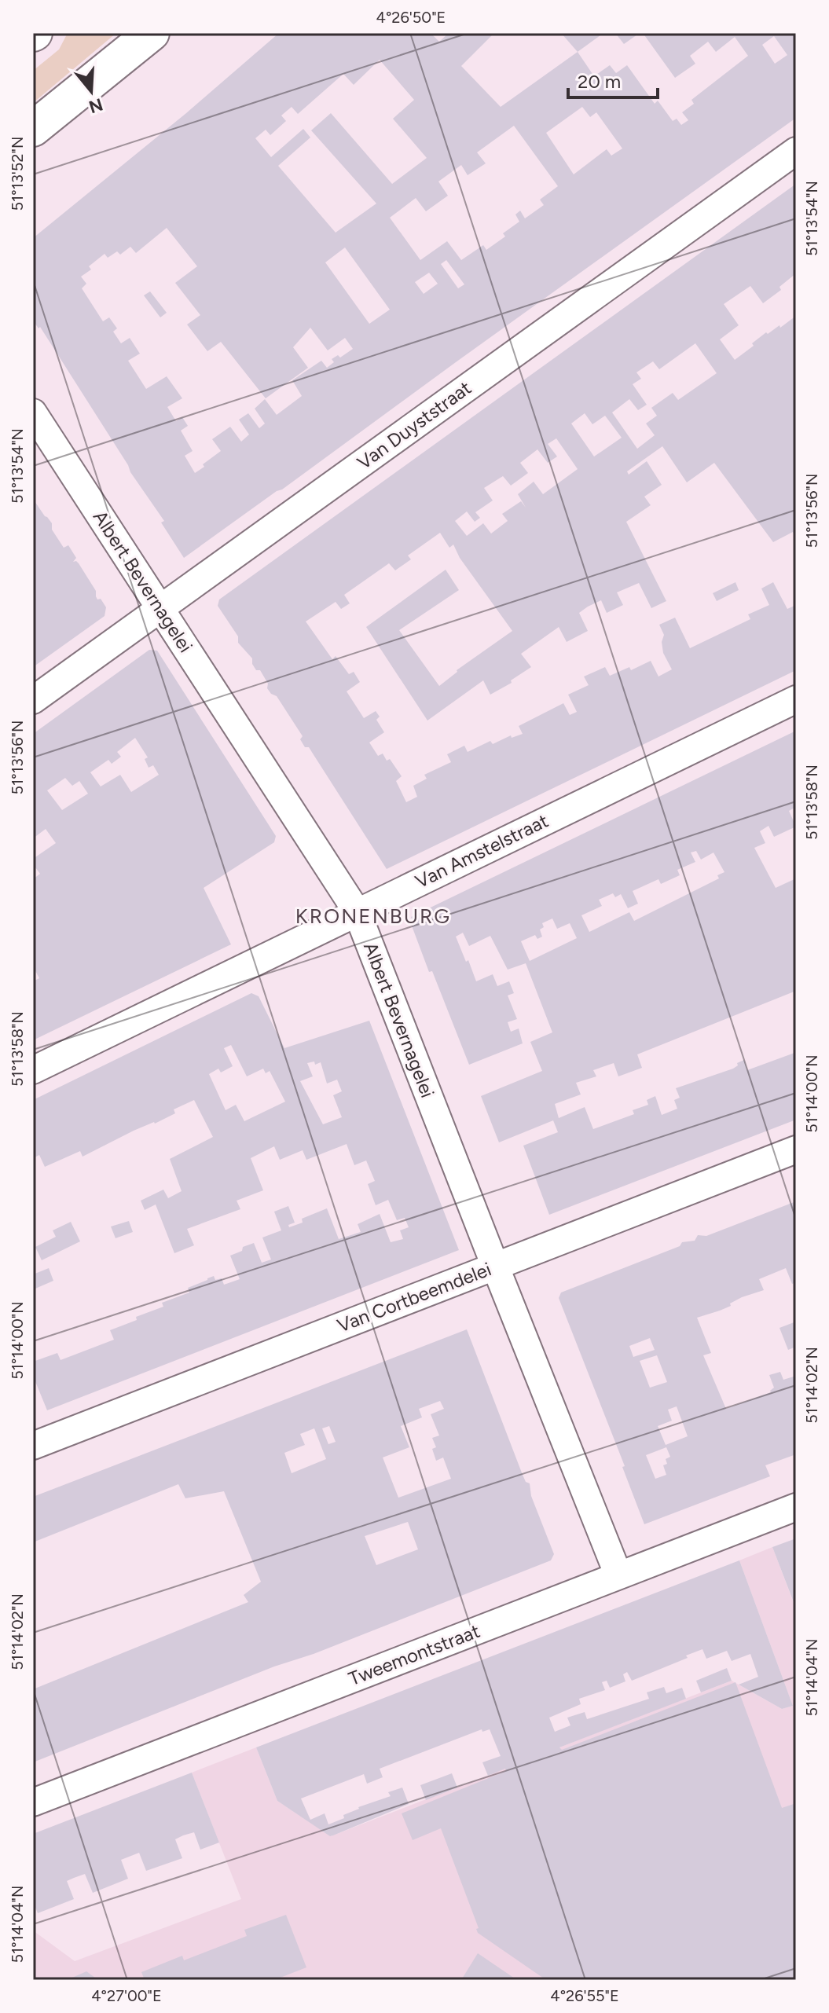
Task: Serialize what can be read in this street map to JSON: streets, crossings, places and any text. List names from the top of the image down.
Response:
{
  "streets": {
    "street": [
      "Van Duyststraat",
      "Albert Bevernagelei",
      "Van Amstelstraat",
      "Van Cortbeemdelei",
      "Tweemontstraat"
    ]
  },
  "crossings": [
    ["Van Duyststraat", "Albert Bevernagelei"],
    ["Albert Bevernagelei", "Van Amstelstraat"],
    ["Albert Bevernagelei", "Van Cortbeemdelei"],
    ["Albert Bevernagelei", "Tweemontstraat"]
  ],
  "districts": ["KRONENBURG"],
  "scale_bar": "20 m",
  "north": "bottom",
  "coordinates": [
    "4°26'50\"E",
    "51°13'52\"N",
    "51°13'54\"N",
    "51°13'56\"N",
    "51°13'58\"N",
    "51°14'00\"N",
    "51°14'02\"N",
    "51°14'04\"N",
    "4°27'00\"E",
    "4°26'55\"E"
  ]
}
